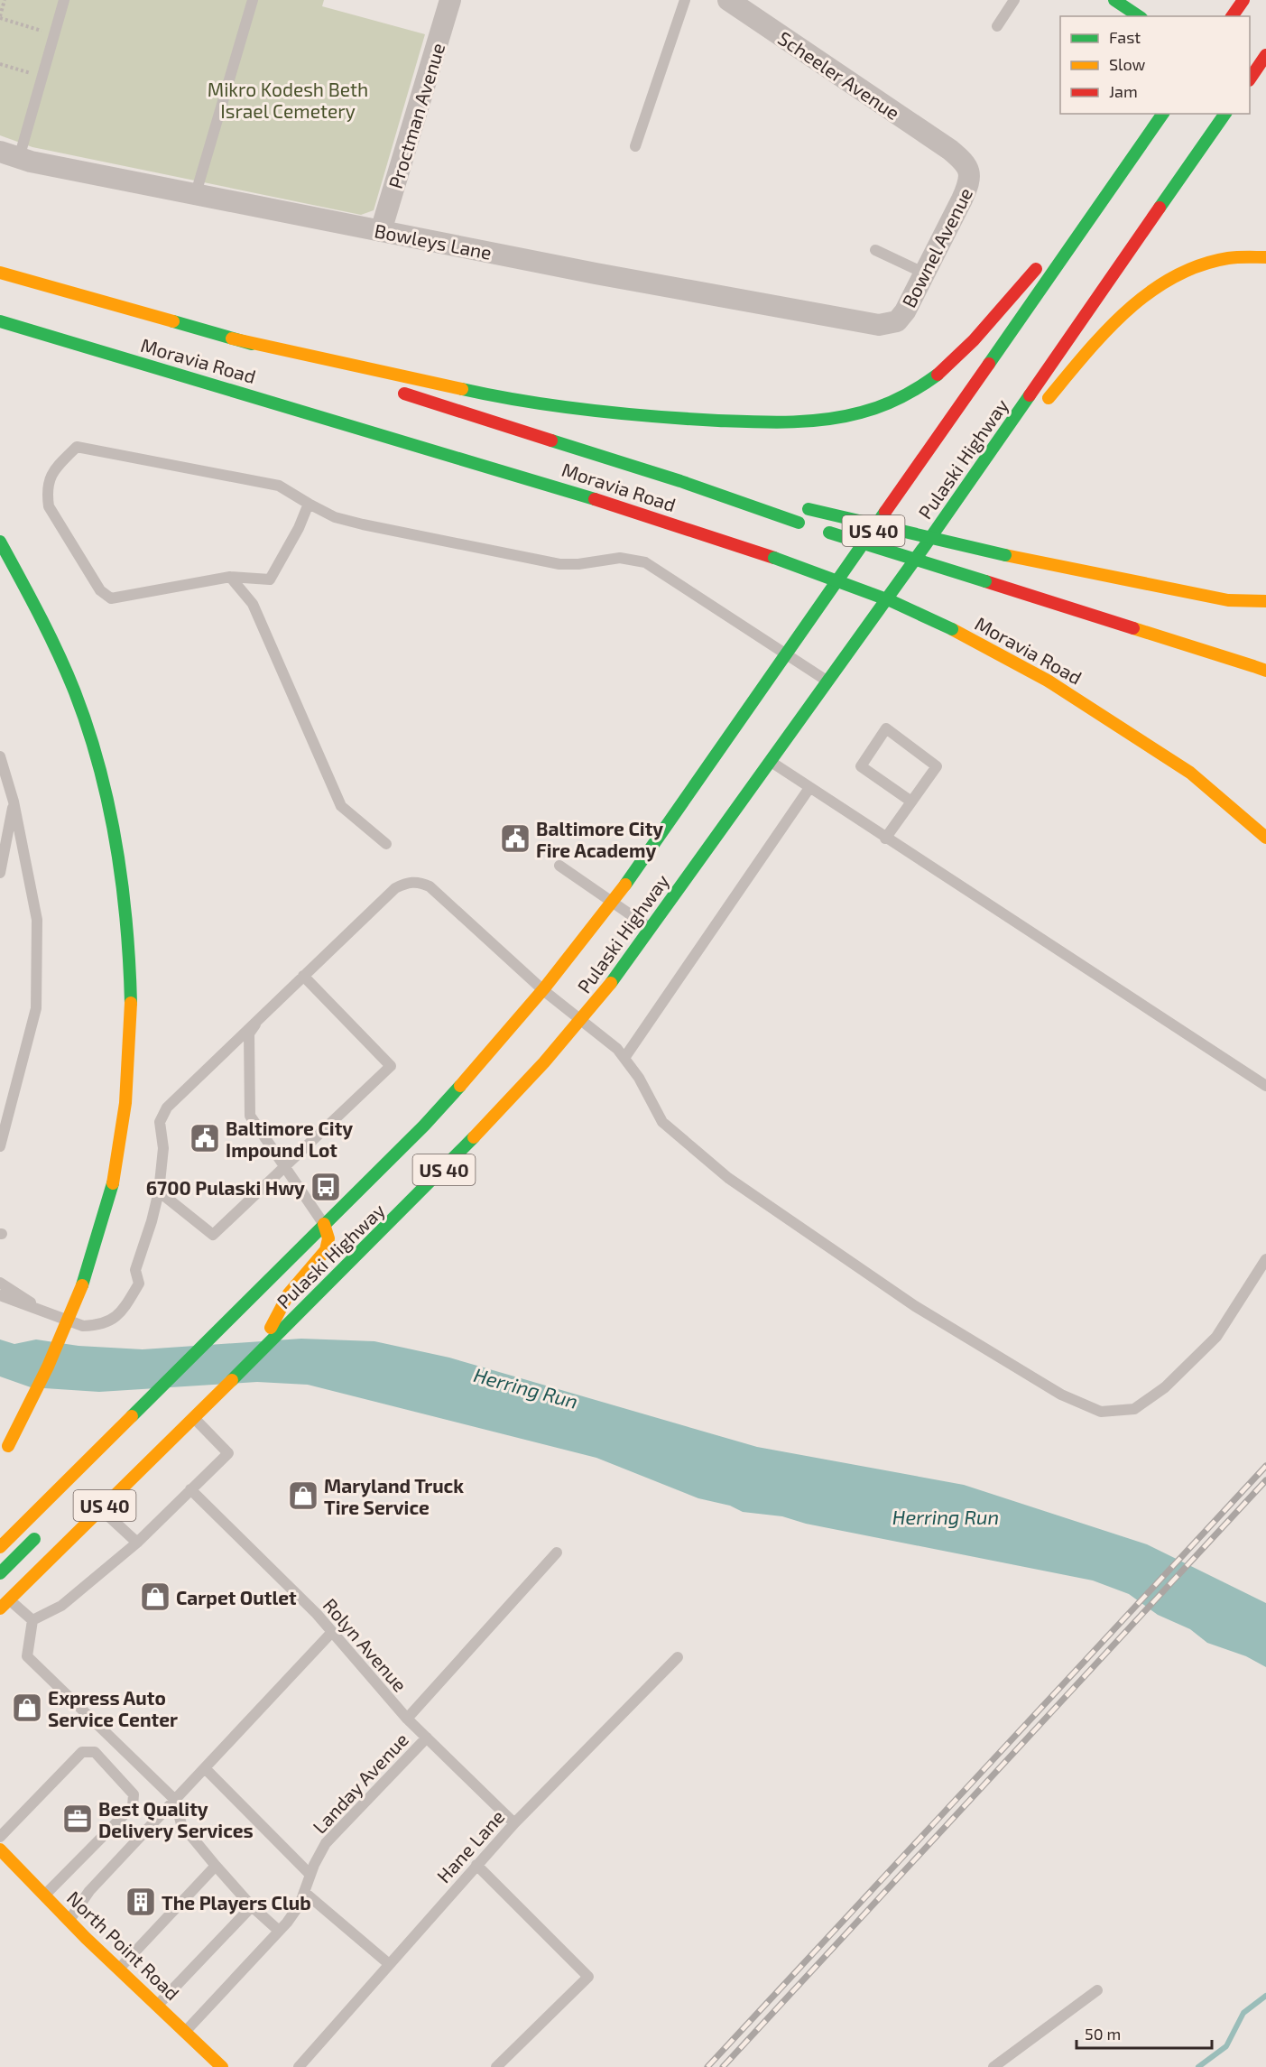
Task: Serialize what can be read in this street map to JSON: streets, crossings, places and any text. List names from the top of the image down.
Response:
{
  "streets": {
    "main road": [
      "Moravia Road",
      "Pulaski Highway",
      "US 40",
      "North Point Road"
    ],
    "street": [
      "Scheeler Avenue",
      "Proctman Avenue",
      "Bowleys Lane",
      "Bownel Avenue"
    ],
    "lane": ["Rolyn Avenue", "Landay Avenue", "Hane Lane"]
  },
  "crossings": [
    ["Scheeler Avenue", "Bownel Avenue"],
    ["Proctman Avenue", "Bowleys Lane"],
    ["Bowleys Lane", "Bownel Avenue"],
    ["Rolyn Avenue", "Landay Avenue"],
    ["Rolyn Avenue", "Hane Lane"],
    ["Landay Avenue", "North Point Road"]
  ],
  "water": ["Herring Run"],
  "parks": ["Mikro Kodesh Beth Israel Cemetery"],
  "places": {
    "public building": ["Baltimore City Fire Academy", "Baltimore City Impound Lot"],
    "bus stop": ["6700 Pulaski Hwy"],
    "shop": ["Maryland Truck Tire Service", "Carpet Outlet", "Express Auto Service Center"],
    "office": ["Best Quality Delivery Services"],
    "building": ["The Players Club"]
  },
  "legend": ["Fast", "Slow", "Jam"],
  "scale_bar": "50 m"
}
